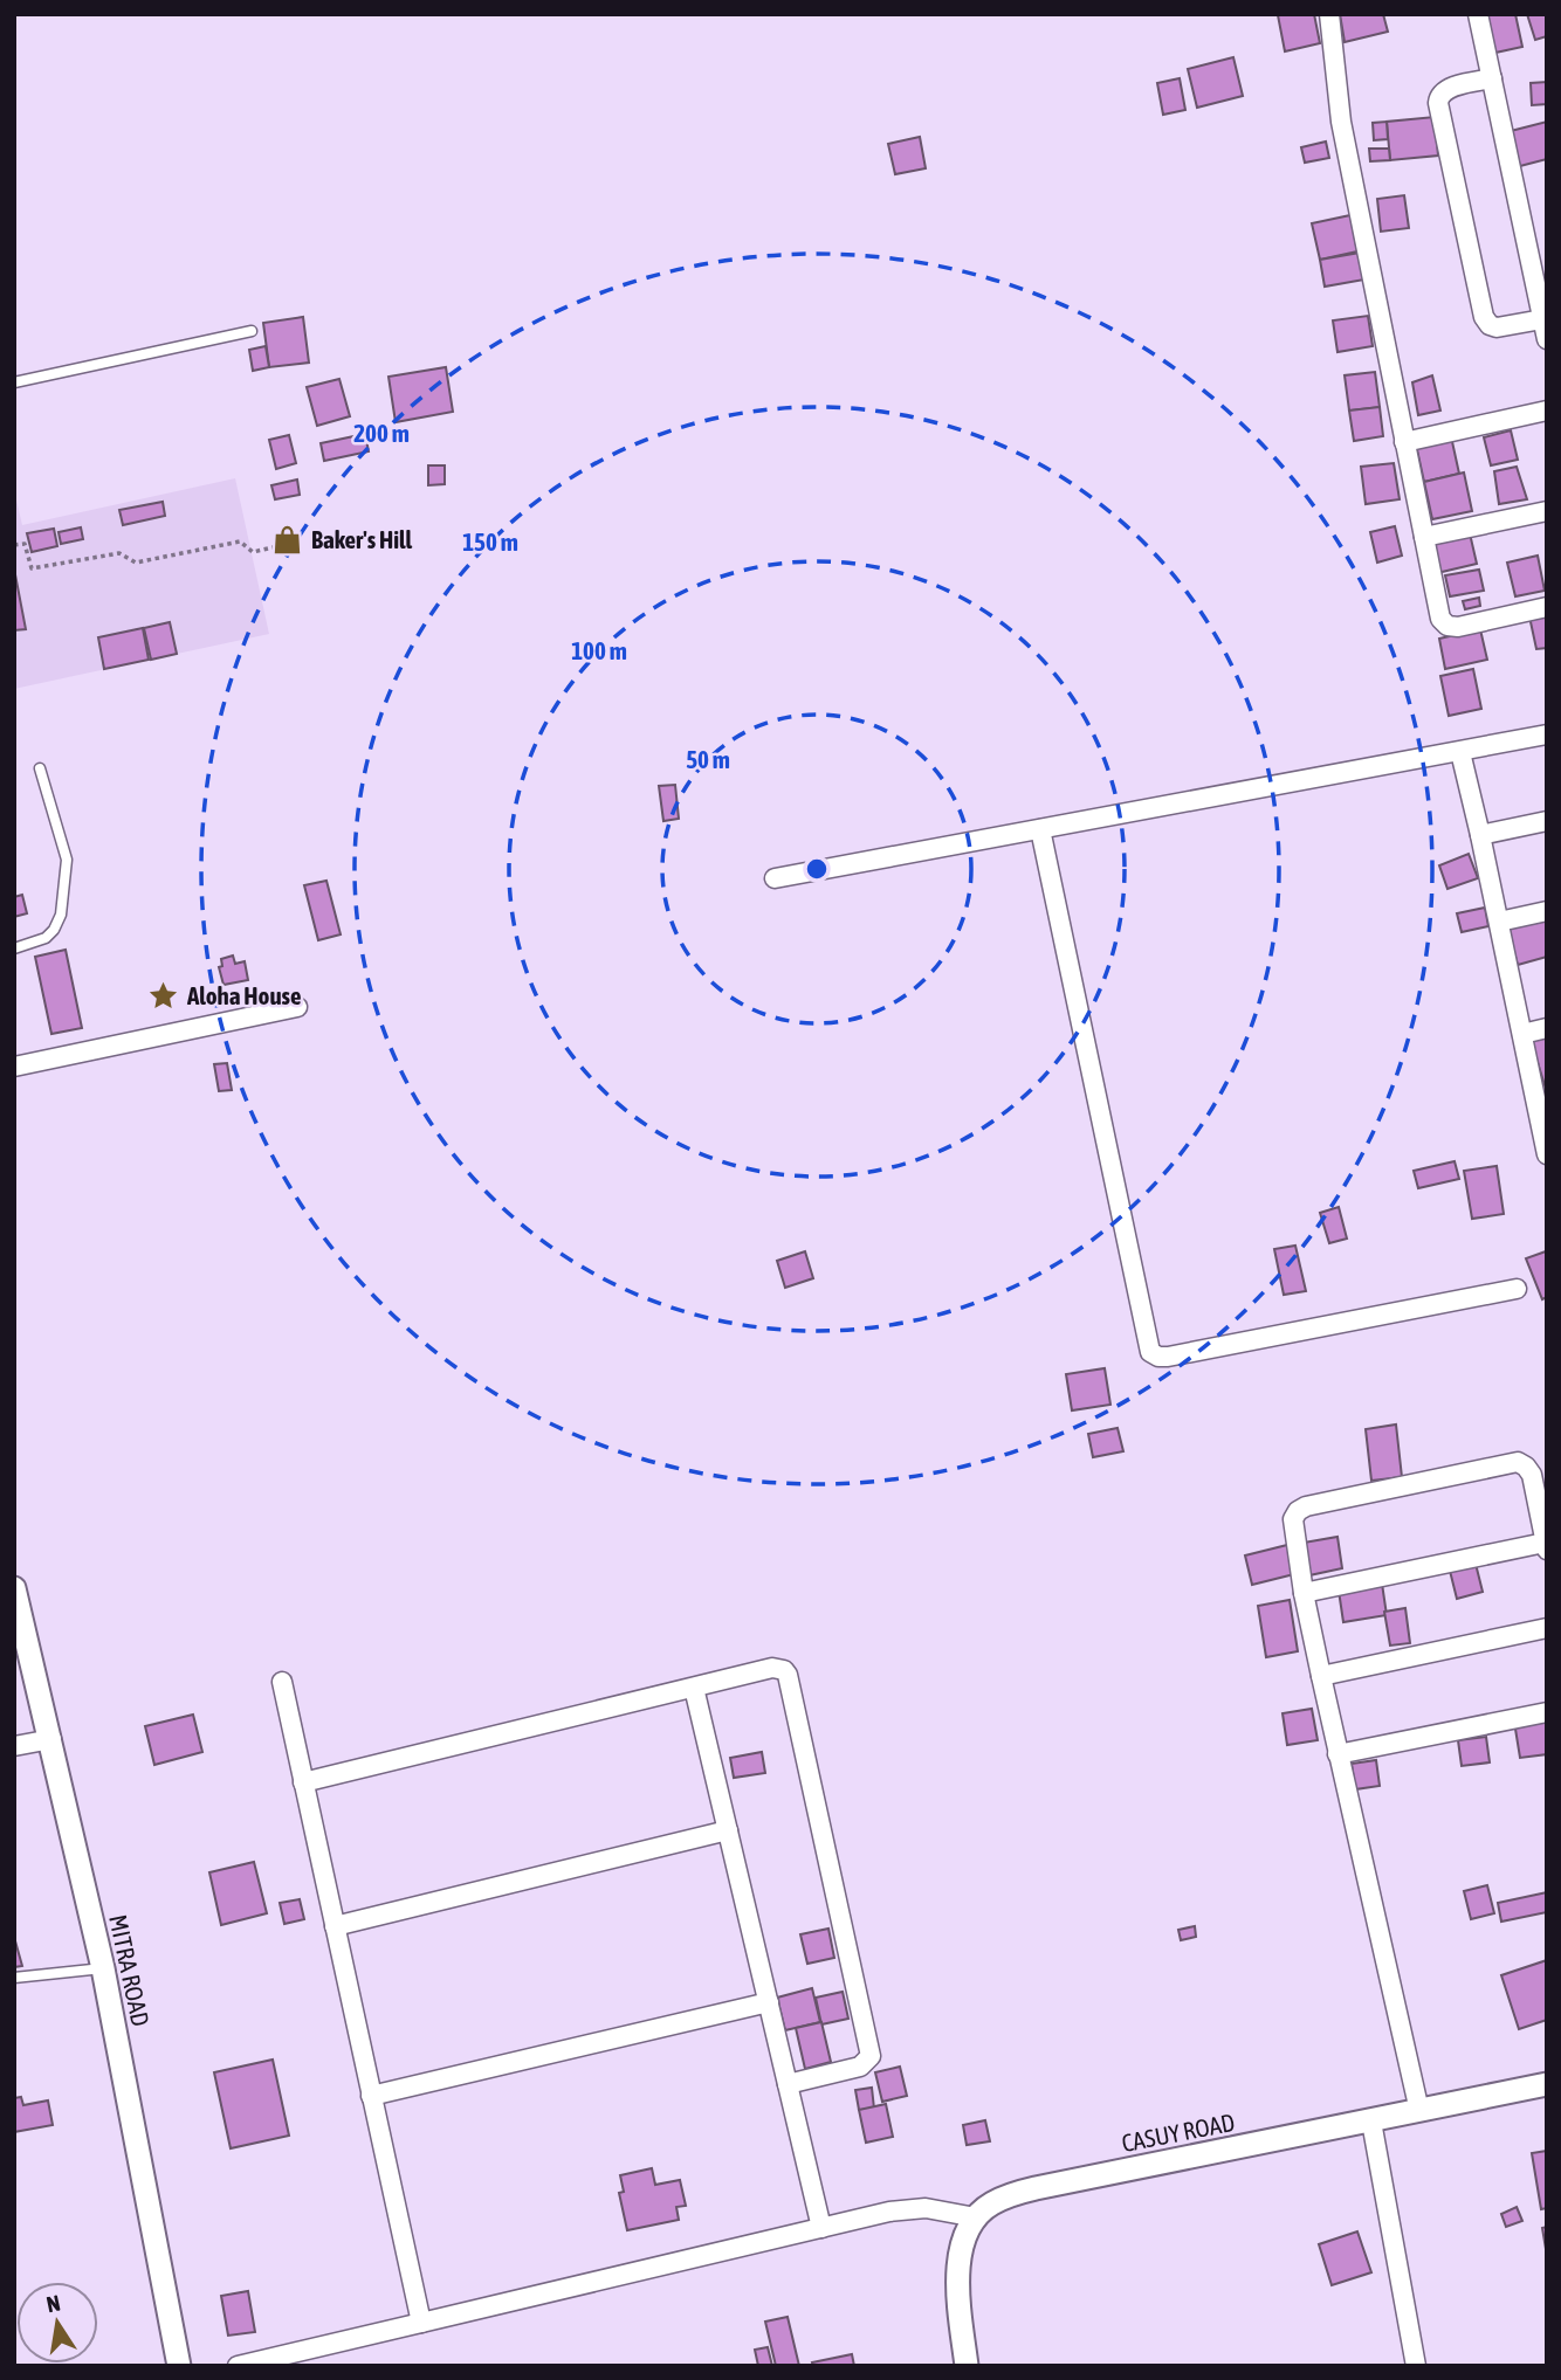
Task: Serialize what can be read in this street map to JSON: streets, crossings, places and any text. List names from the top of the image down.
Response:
{
  "streets": {
    "street": ["MITRA ROAD", "CASUY ROAD"]
  },
  "places": {
    "shop": ["Baker's Hill"],
    "place": ["Aloha House"]
  },
  "north": "top",
  "rings": [
    "200 m",
    "150 m",
    "100 m",
    "50 m"
  ]
}
